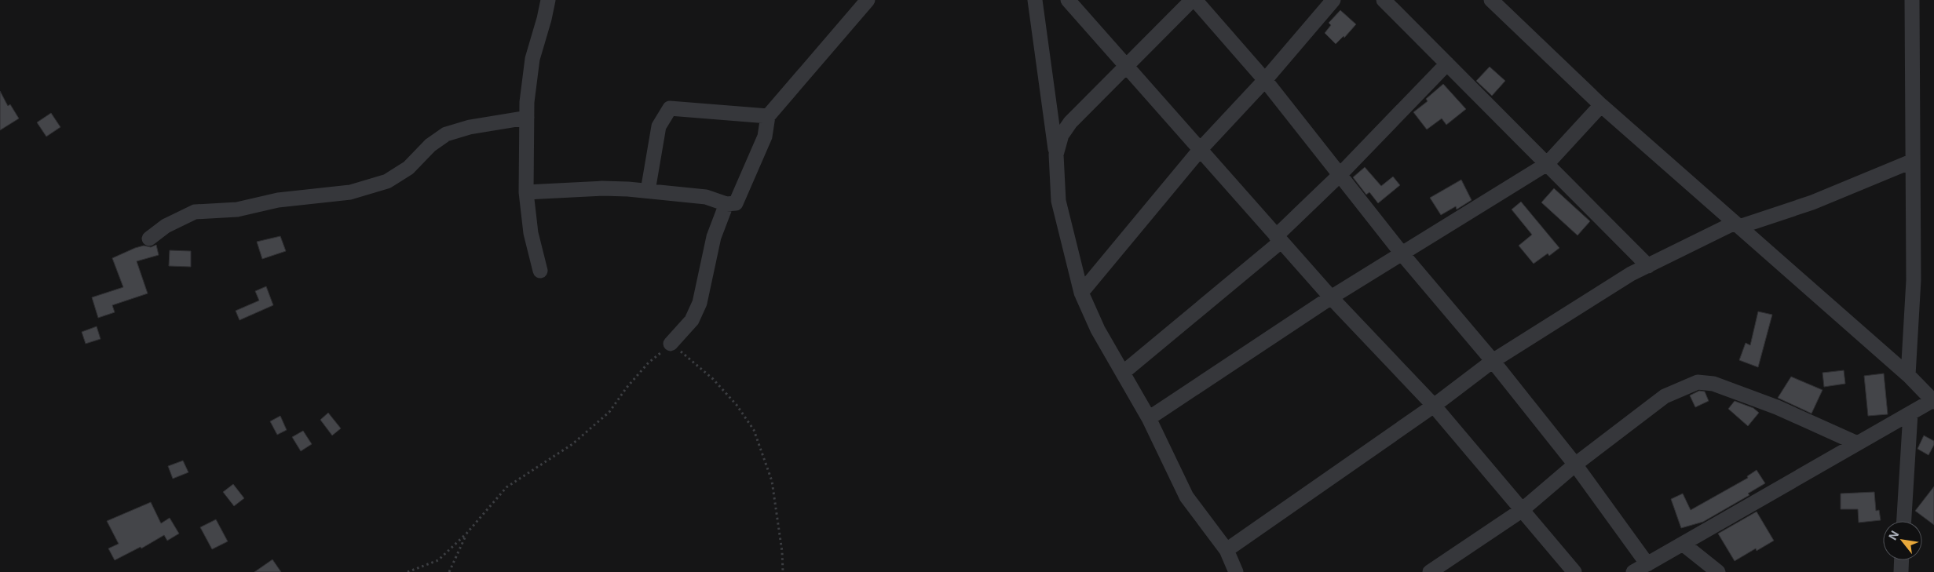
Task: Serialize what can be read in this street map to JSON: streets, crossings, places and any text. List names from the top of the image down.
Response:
{
  "north": "top left"
}
